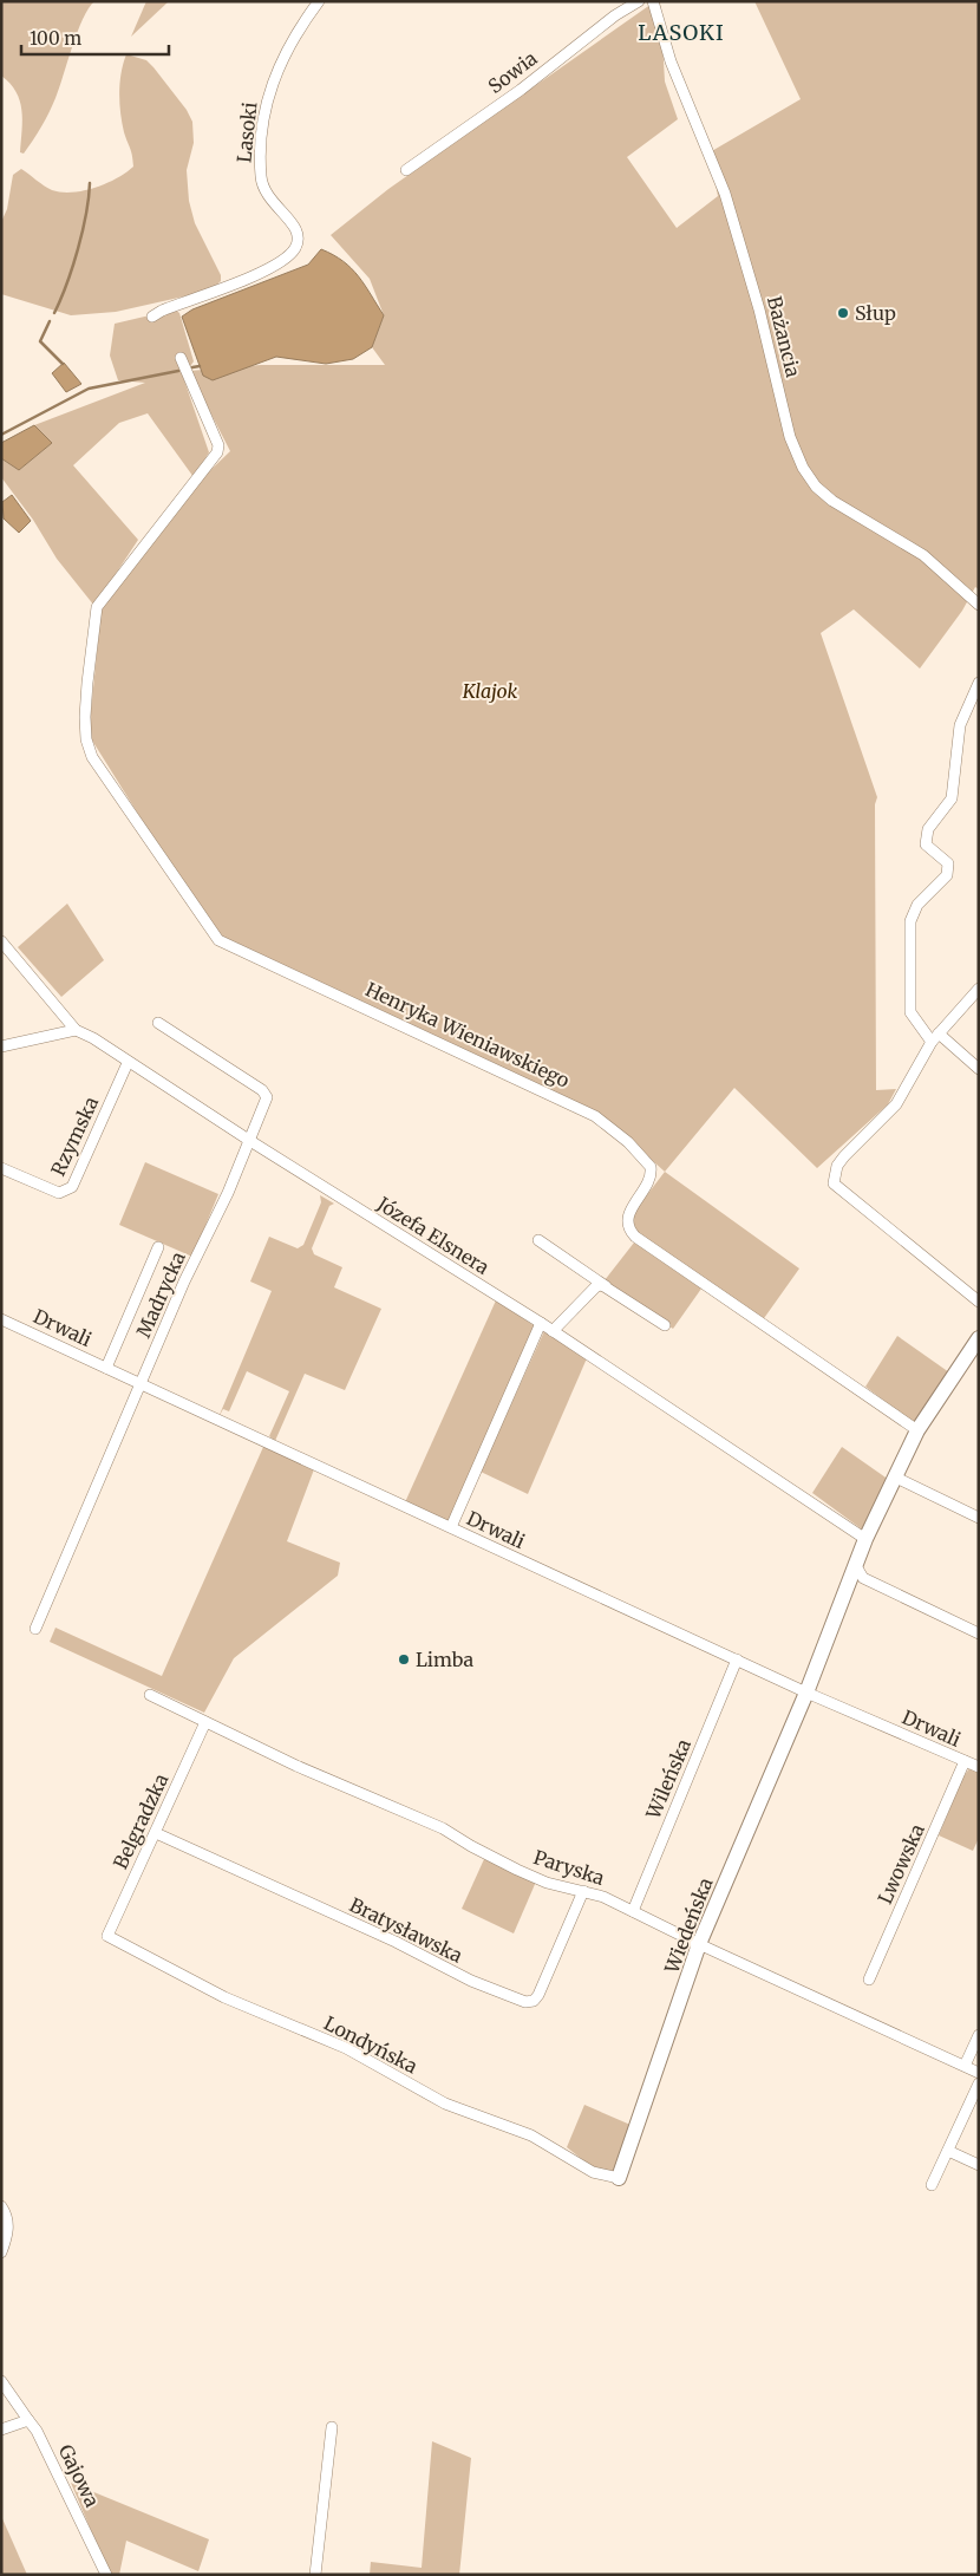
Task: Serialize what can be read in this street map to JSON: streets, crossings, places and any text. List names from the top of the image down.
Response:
{
  "streets": {
    "street": [
      "Sowia",
      "Lasoki",
      "Bażancia",
      "Henryka Wieniawskiego",
      "Rzymska",
      "Józefa Elsnera",
      "Madrycka",
      "Drwali",
      "Wileńska",
      "Belgradzka",
      "Lwowska",
      "Paryska",
      "Wiedeńska",
      "Bratysławska",
      "Londyńska",
      "Gajowa"
    ]
  },
  "crossings": [
    ["Rzymska", "Józefa Elsnera"],
    ["Józefa Elsnera", "Madrycka"],
    ["Madrycka", "Drwali"],
    ["Drwali", "Wileńska"],
    ["Drwali", "Lwowska"],
    ["Drwali", "Wiedeńska"],
    ["Wileńska", "Paryska"],
    ["Belgradzka", "Paryska"],
    ["Belgradzka", "Bratysławska"],
    ["Belgradzka", "Londyńska"],
    ["Paryska", "Wiedeńska"],
    ["Paryska", "Bratysławska"],
    ["Wiedeńska", "Londyńska"]
  ],
  "districts": ["LASOKI"],
  "parks": ["Klajok"],
  "places": ["Słup", "Limba"],
  "scale_bar": "100 m"
}
